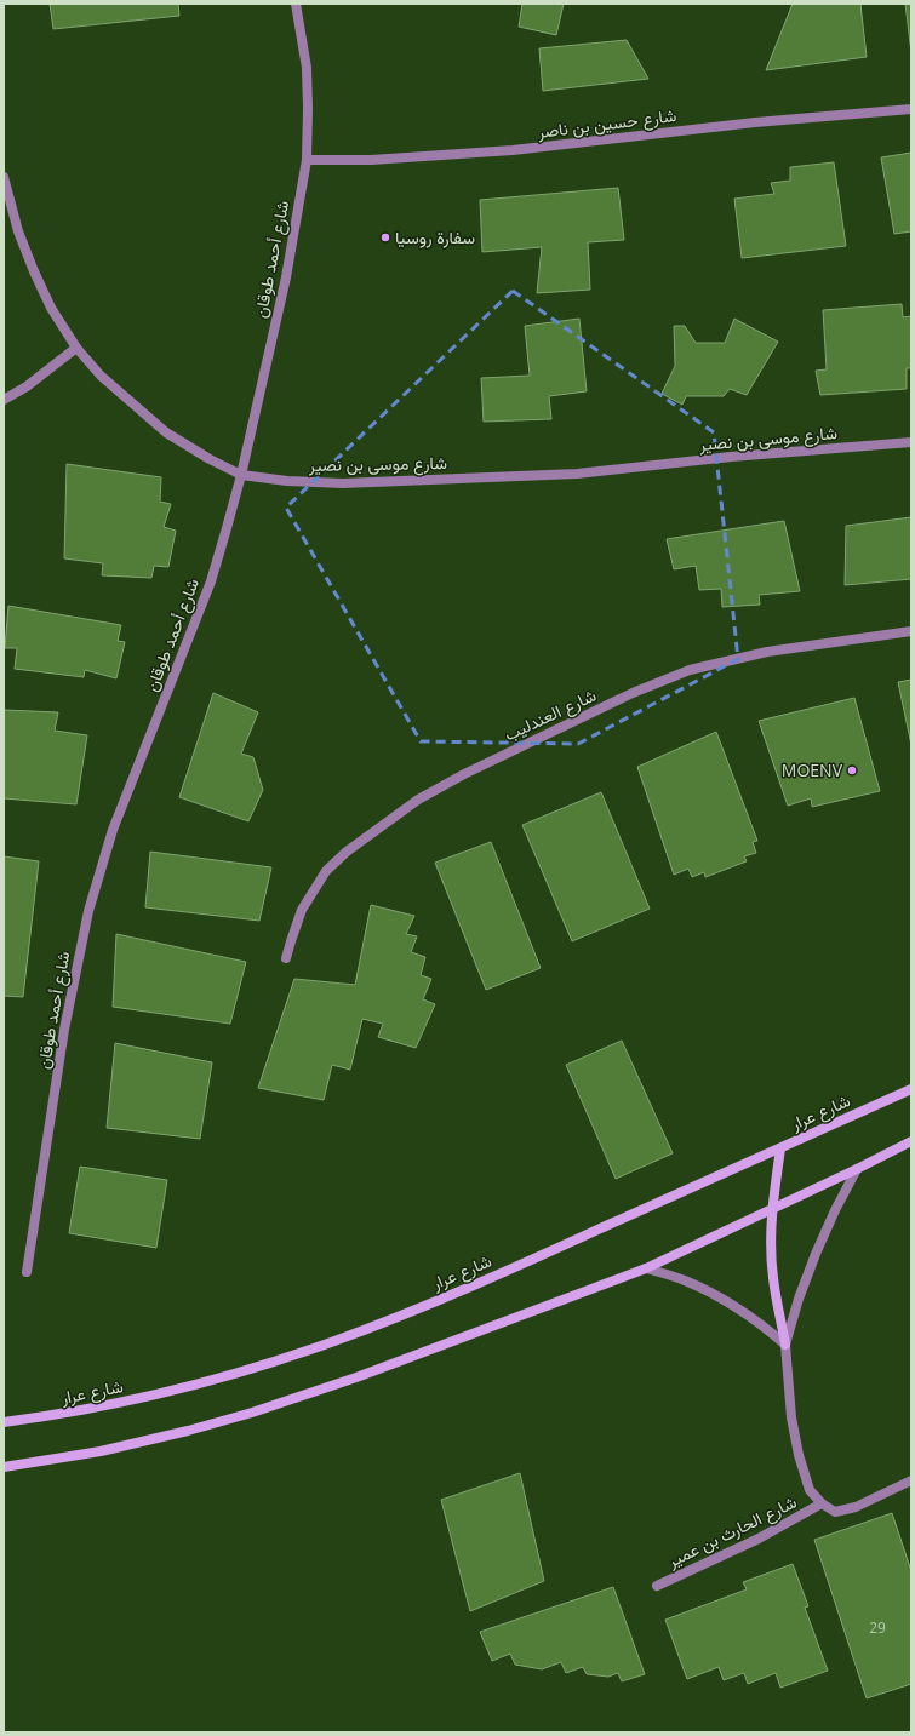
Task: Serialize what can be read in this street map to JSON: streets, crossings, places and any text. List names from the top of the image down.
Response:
{
  "streets": {
    "main road": ["شارع عرار"],
    "street": [
      "شارع حسين بن ناصر",
      "شارع أحمد طوقان",
      "شارع موسى بن نصير",
      "شارع العندليب",
      "شارع الحارث بن عمير"
    ]
  },
  "crossings": [
    ["شارع حسين بن ناصر", "شارع أحمد طوقان"],
    ["شارع أحمد طوقان", "شارع موسى بن نصير"]
  ],
  "places": ["سفارة روسيا", "MOENV"],
  "house_numbers": ["29"]
}
